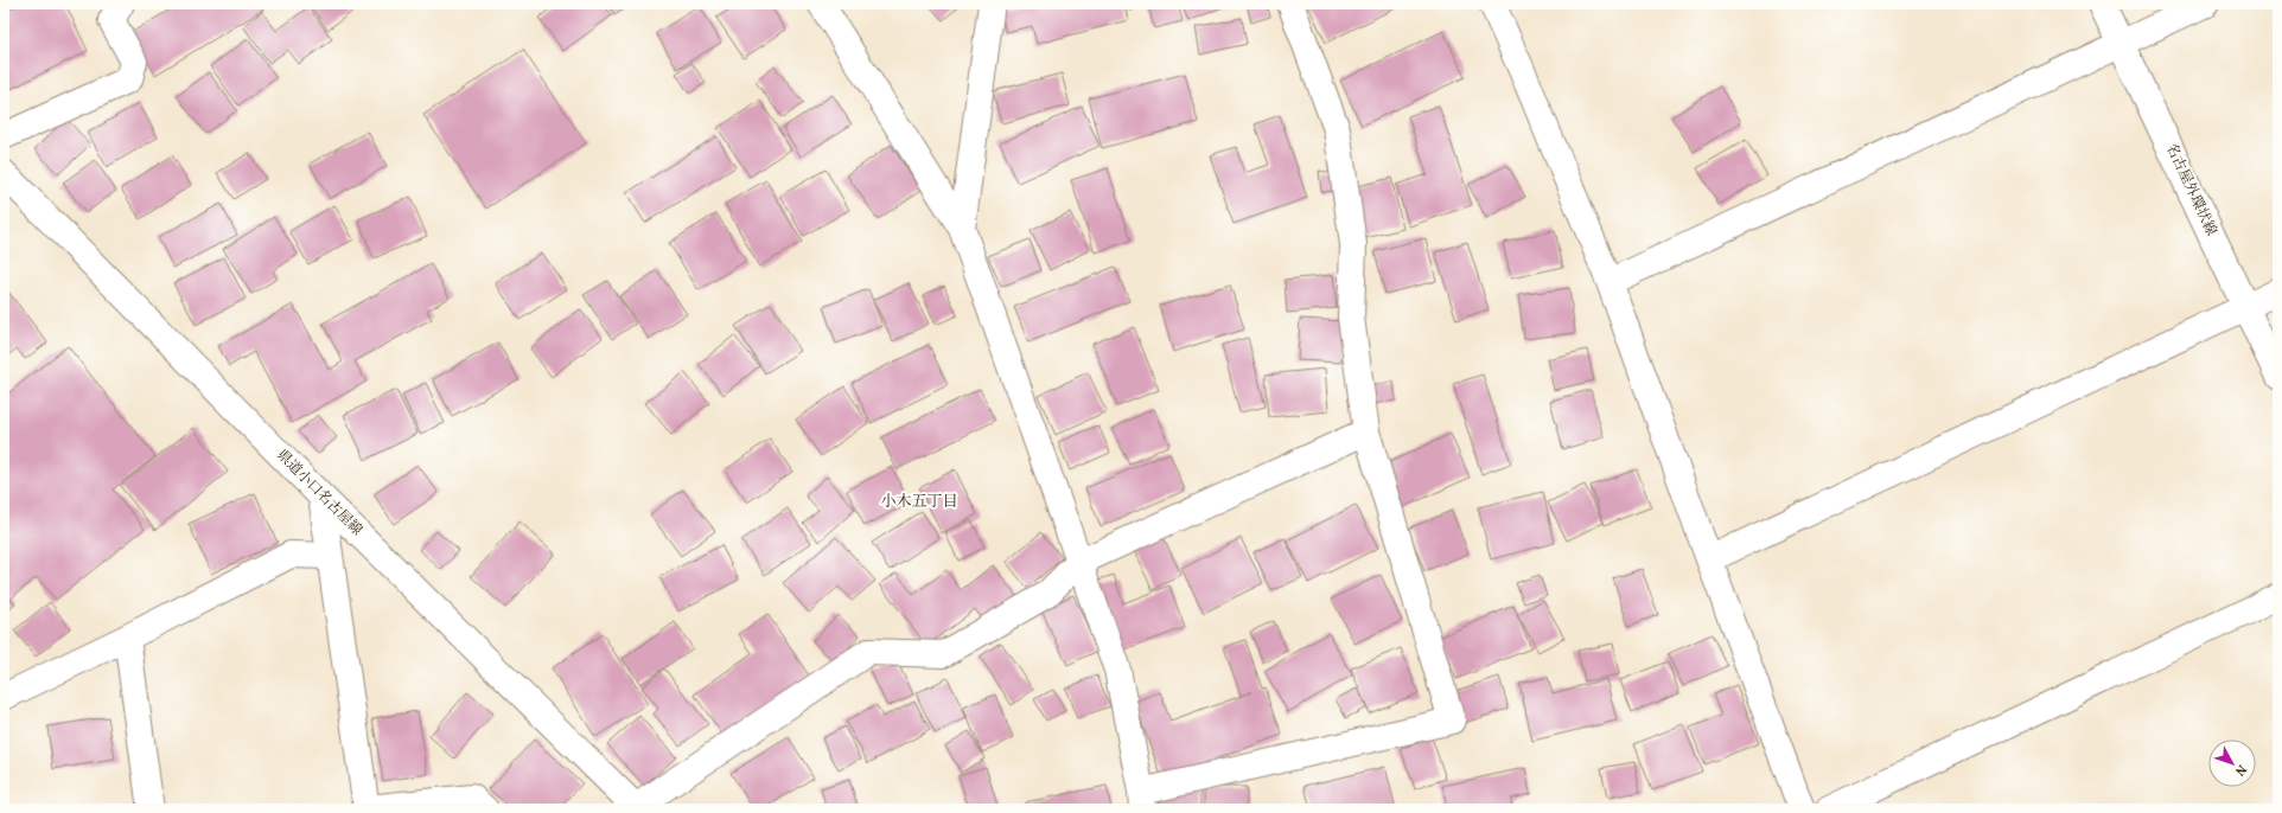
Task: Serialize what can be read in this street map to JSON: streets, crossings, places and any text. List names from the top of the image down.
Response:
{
  "streets": {
    "street": ["名古屋外環状線", "県道小口名古屋線"]
  },
  "districts": ["小木五丁目"],
  "north": "bottom right"
}
